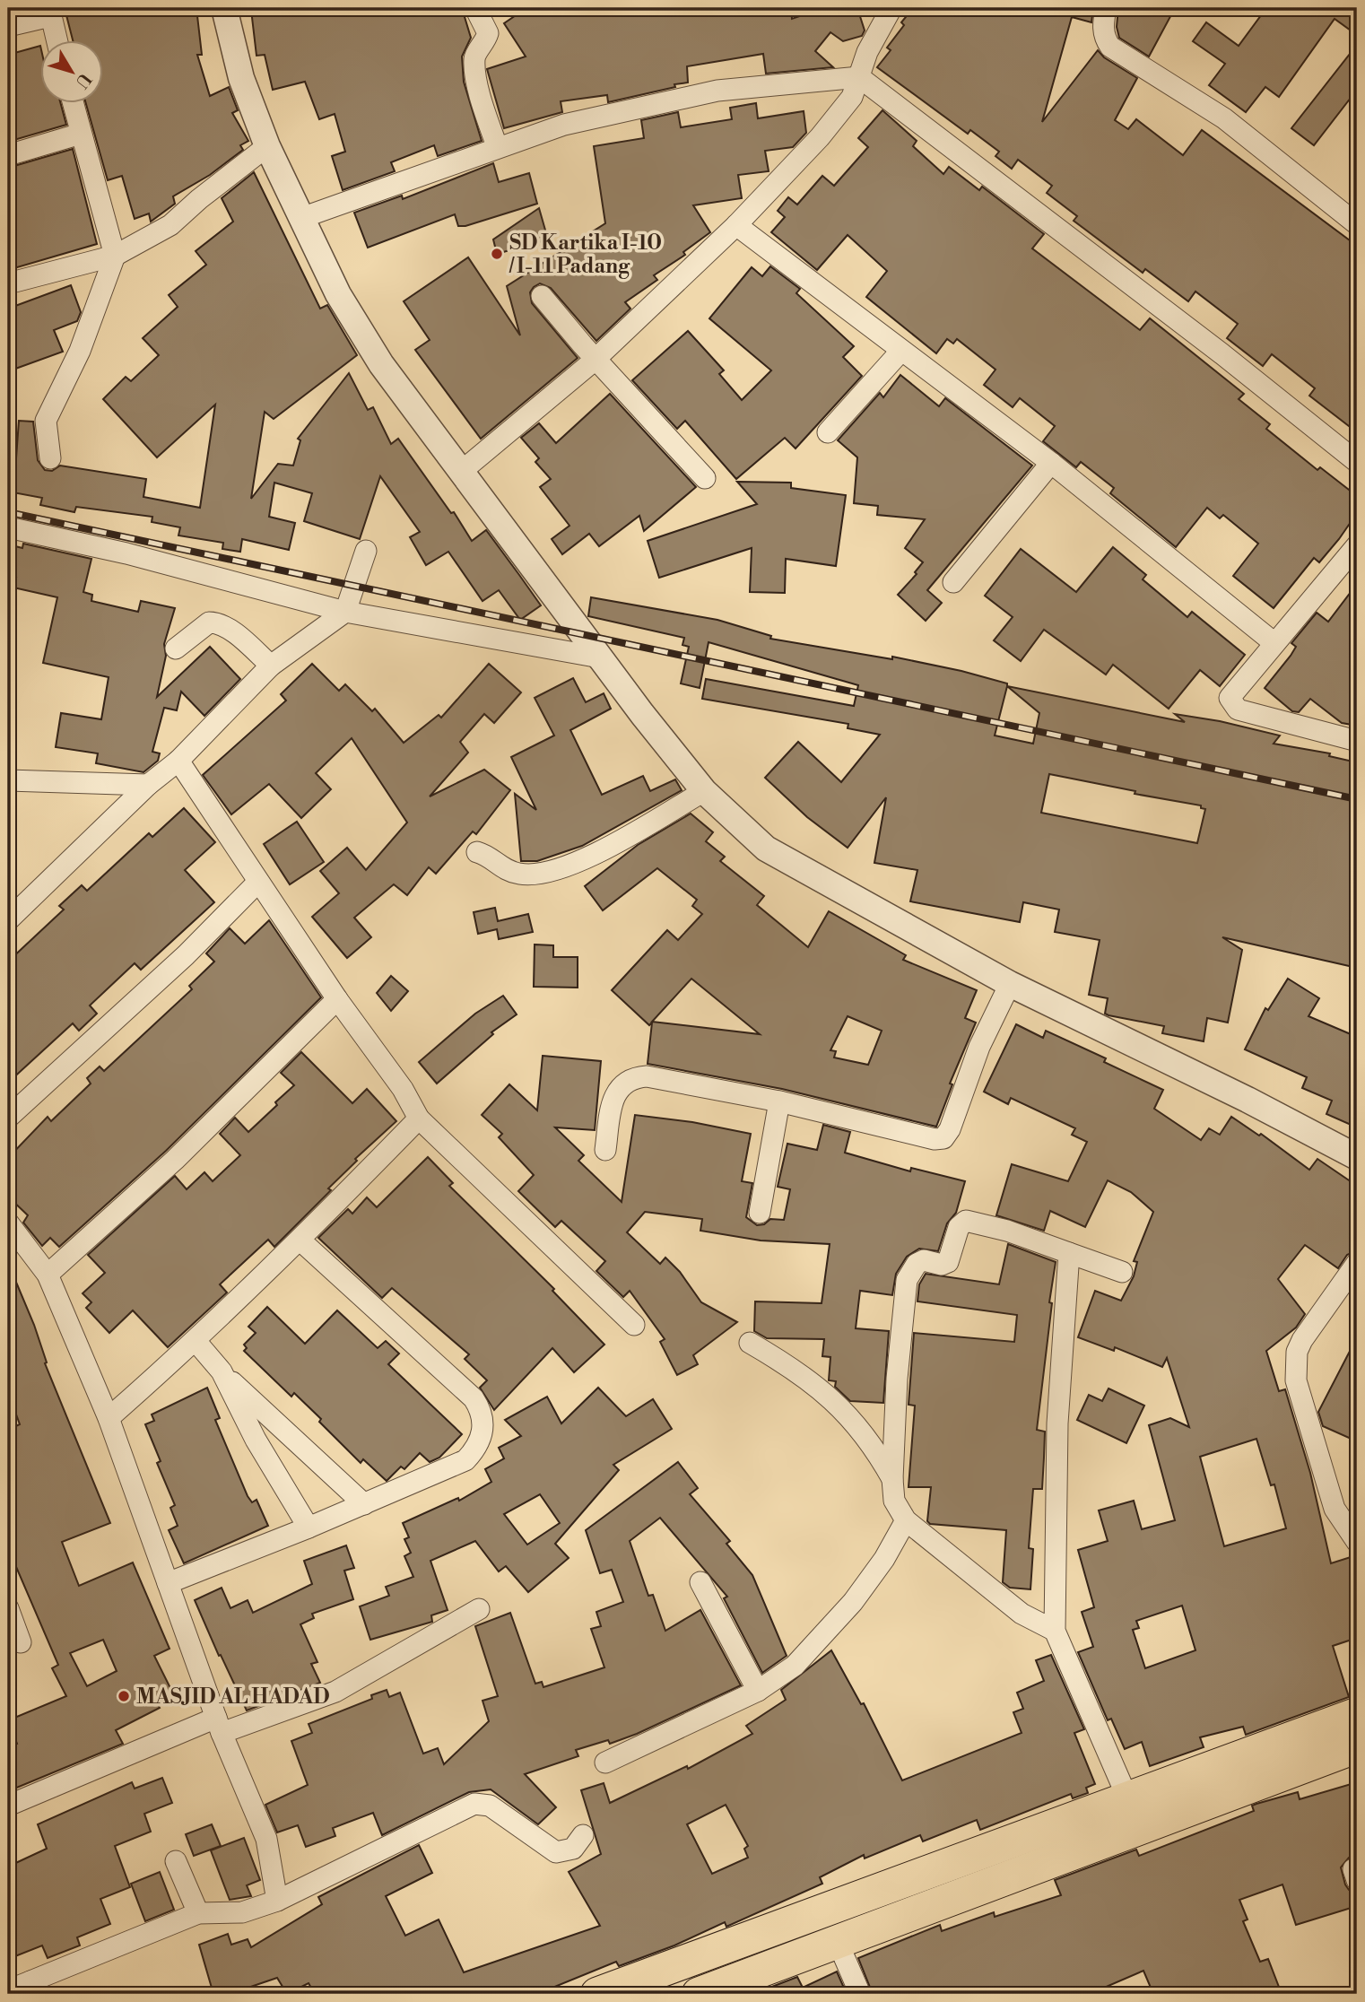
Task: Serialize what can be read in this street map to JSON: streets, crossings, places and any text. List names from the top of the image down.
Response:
{
  "places": ["SD Kartika I-10 / I-11 Padang", "MASJID AL HADAD"],
  "north": "bottom right"
}
